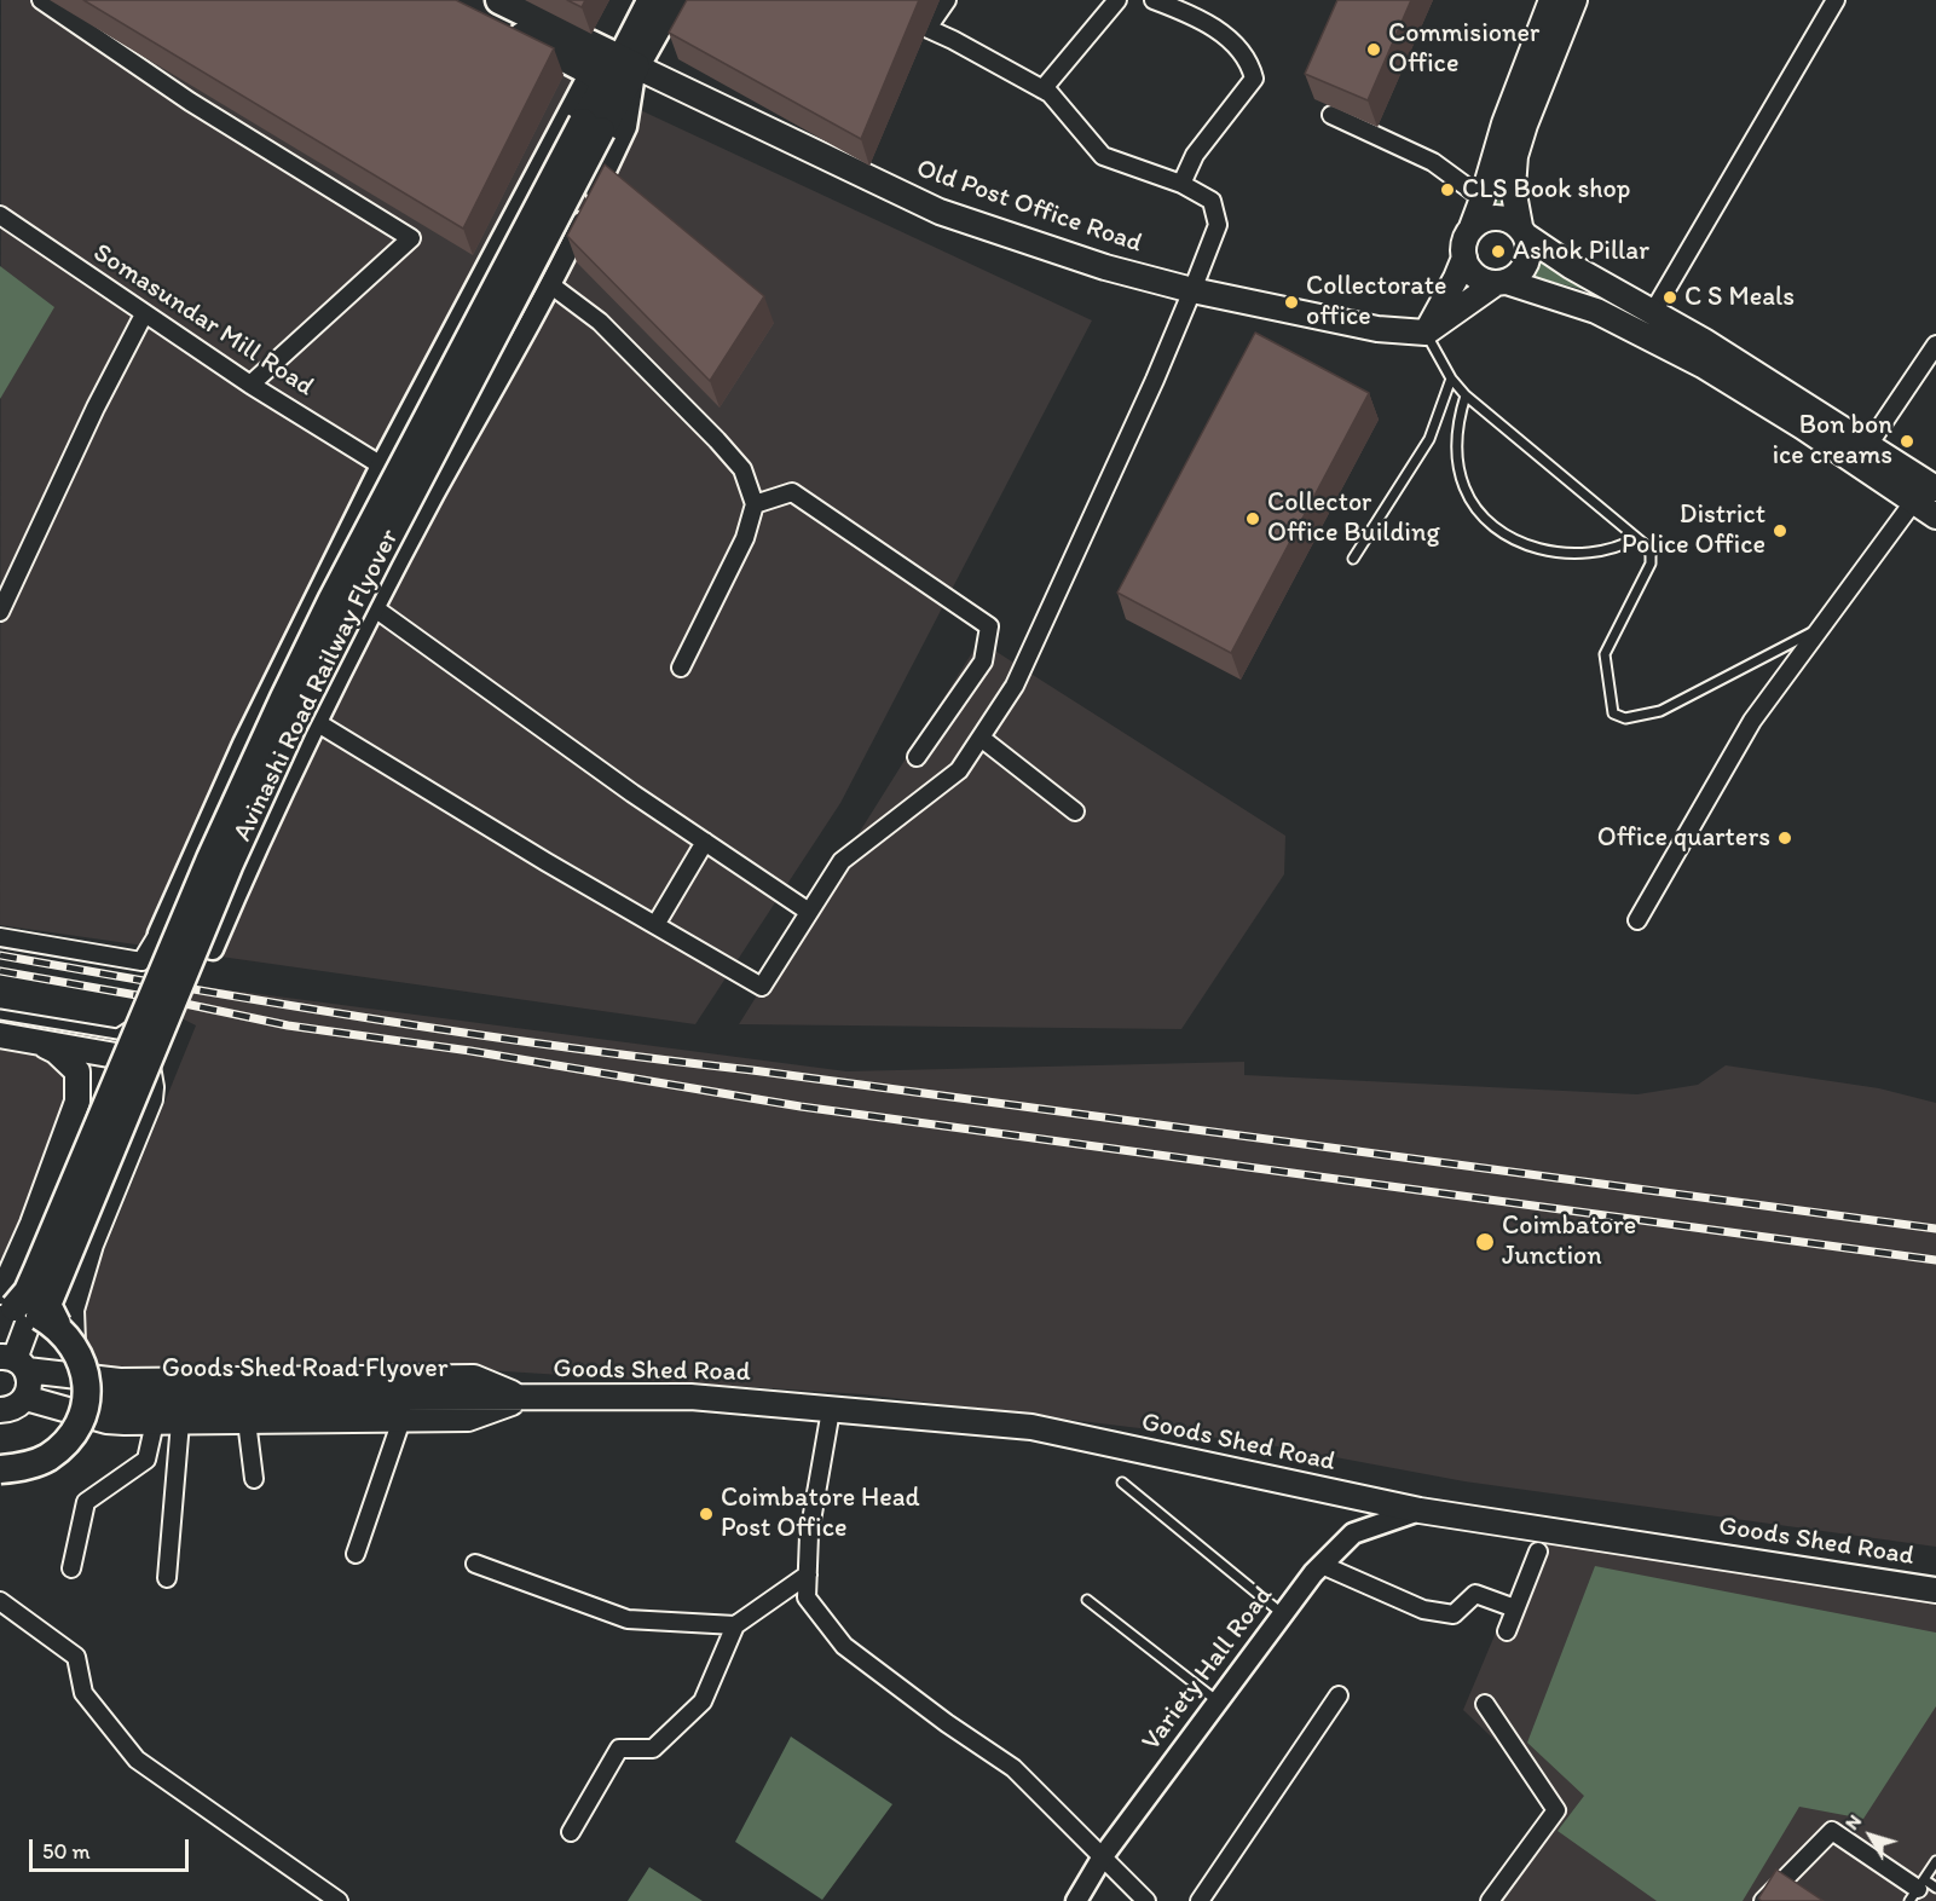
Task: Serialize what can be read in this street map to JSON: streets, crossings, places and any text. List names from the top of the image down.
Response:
{
  "streets": {
    "highway": ["Avinashi Road Railway Flyover"],
    "main road": ["Old Post Office Road", "Goods Shed Road Flyover", "Goods Shed Road"],
    "street": ["Somasundar Mill Road", "Variety Hall Road"]
  },
  "crossings": [
    ["Old Post Office Road", "Avinashi Road Railway Flyover"],
    ["Avinashi Road Railway Flyover", "Goods Shed Road Flyover"],
    ["Goods Shed Road Flyover", "Goods Shed Road"],
    ["Goods Shed Road", "Variety Hall Road"]
  ],
  "places": [
    "Commisioner Office",
    "CLS Book shop",
    "Ashok Pillar",
    "C S Meals",
    "Collectorate office",
    "Bon bon ice creams",
    "Collector Office Building",
    "District Police Office",
    "Office quarters",
    "Coimbatore Junction",
    "Coimbatore Head Post Office"
  ],
  "scale_bar": "50 m",
  "north": "top left"
}
